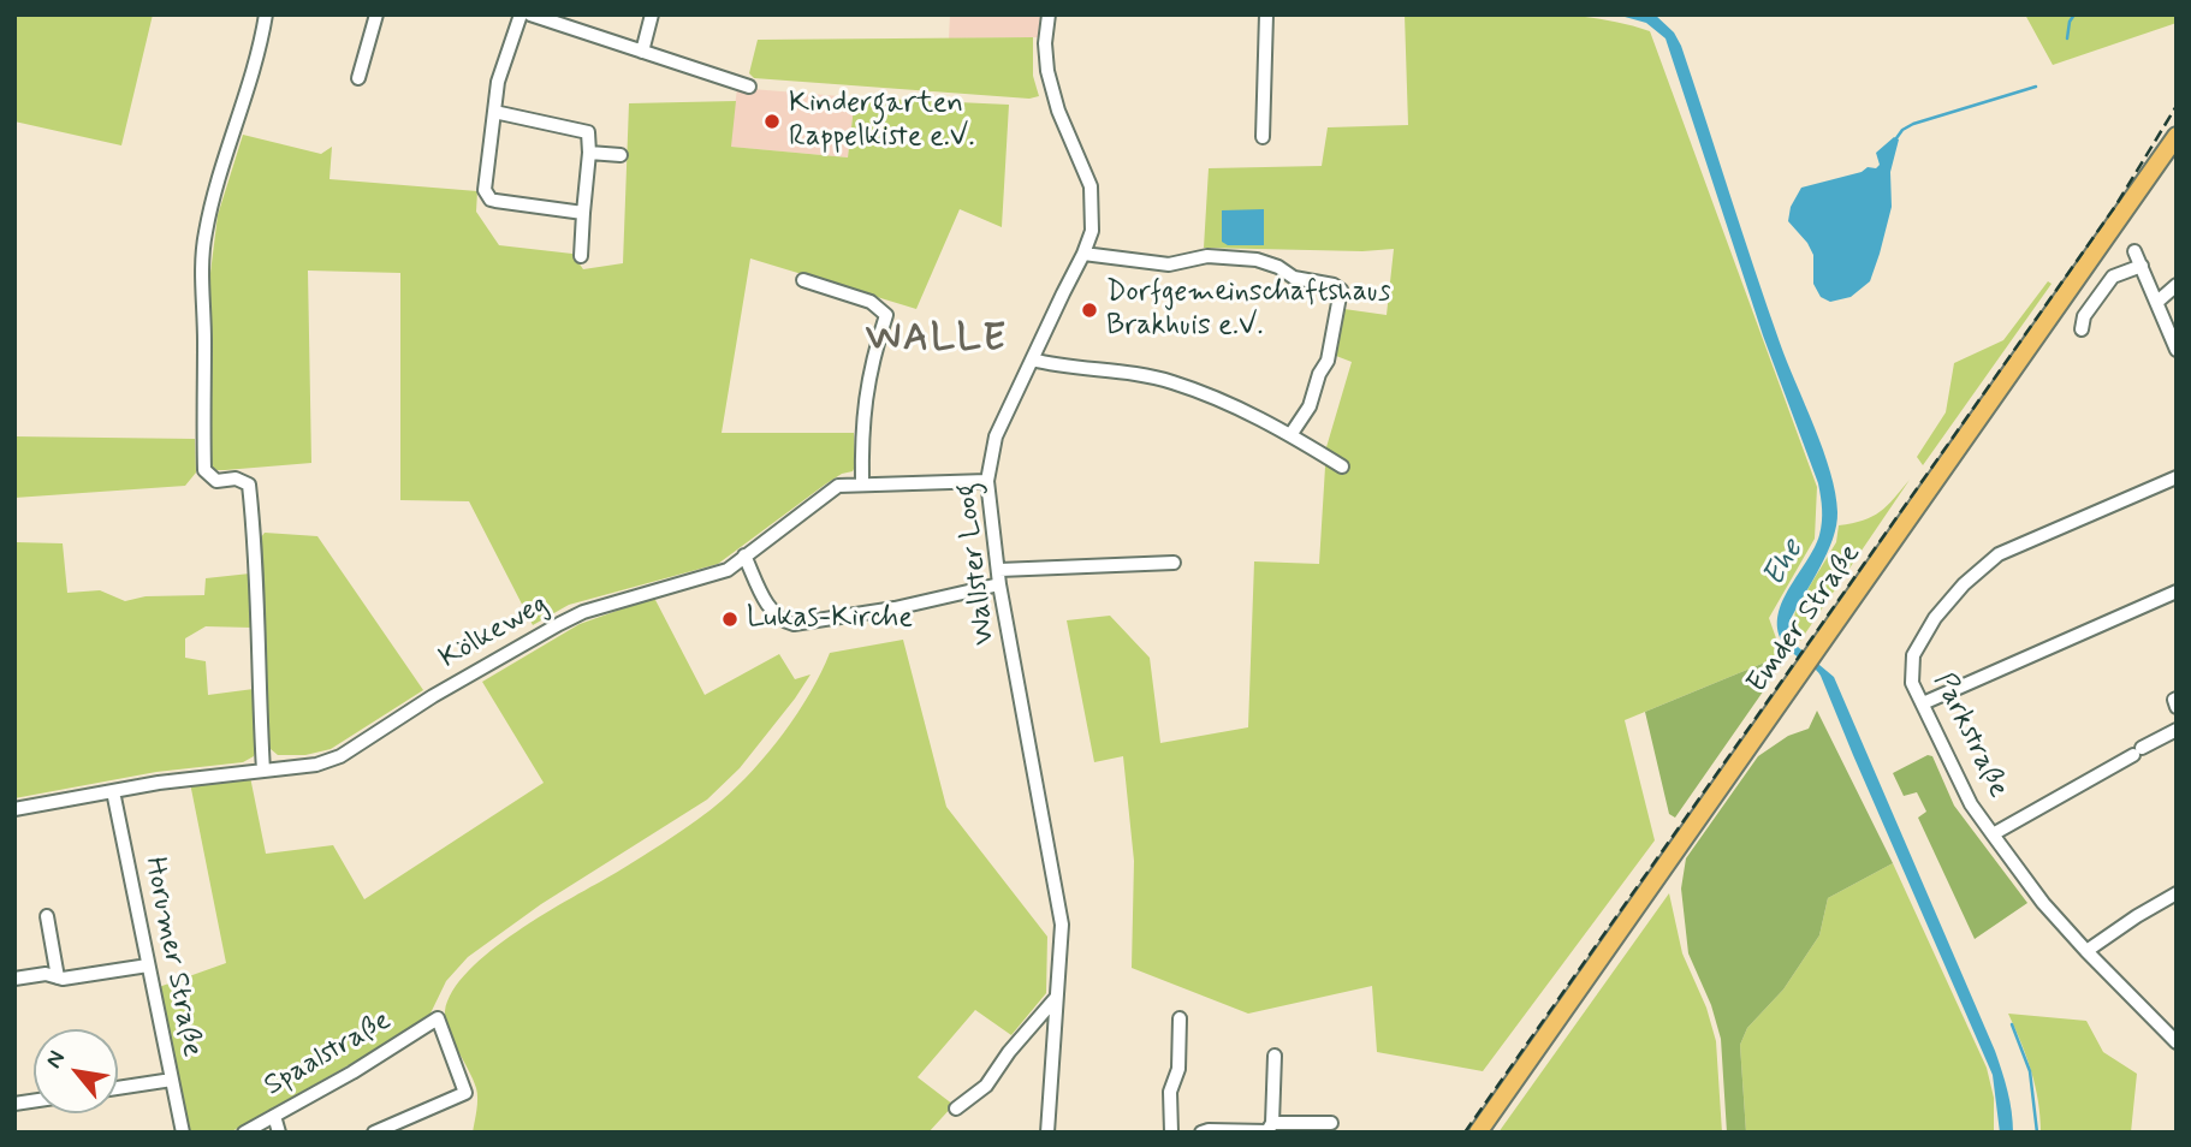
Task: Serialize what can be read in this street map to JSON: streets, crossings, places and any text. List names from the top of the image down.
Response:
{
  "streets": {
    "main road": ["Emder Straße"],
    "street": [
      "Wallster Loog",
      "Kölkeweg",
      "Parkstraße",
      "Horumer Straße",
      "Spaalstraße"
    ]
  },
  "crossings": [
    ["Wallster Loog", "Kölkeweg"],
    ["Kölkeweg", "Horumer Straße"]
  ],
  "districts": ["WALLE"],
  "water": ["Ehe"],
  "places": ["Kindergarten Rappelkiste e.V.", "Dorfgemeinschaftshaus Brakhuis e.V.", "Lukas-Kirche"],
  "north": "top left"
}
